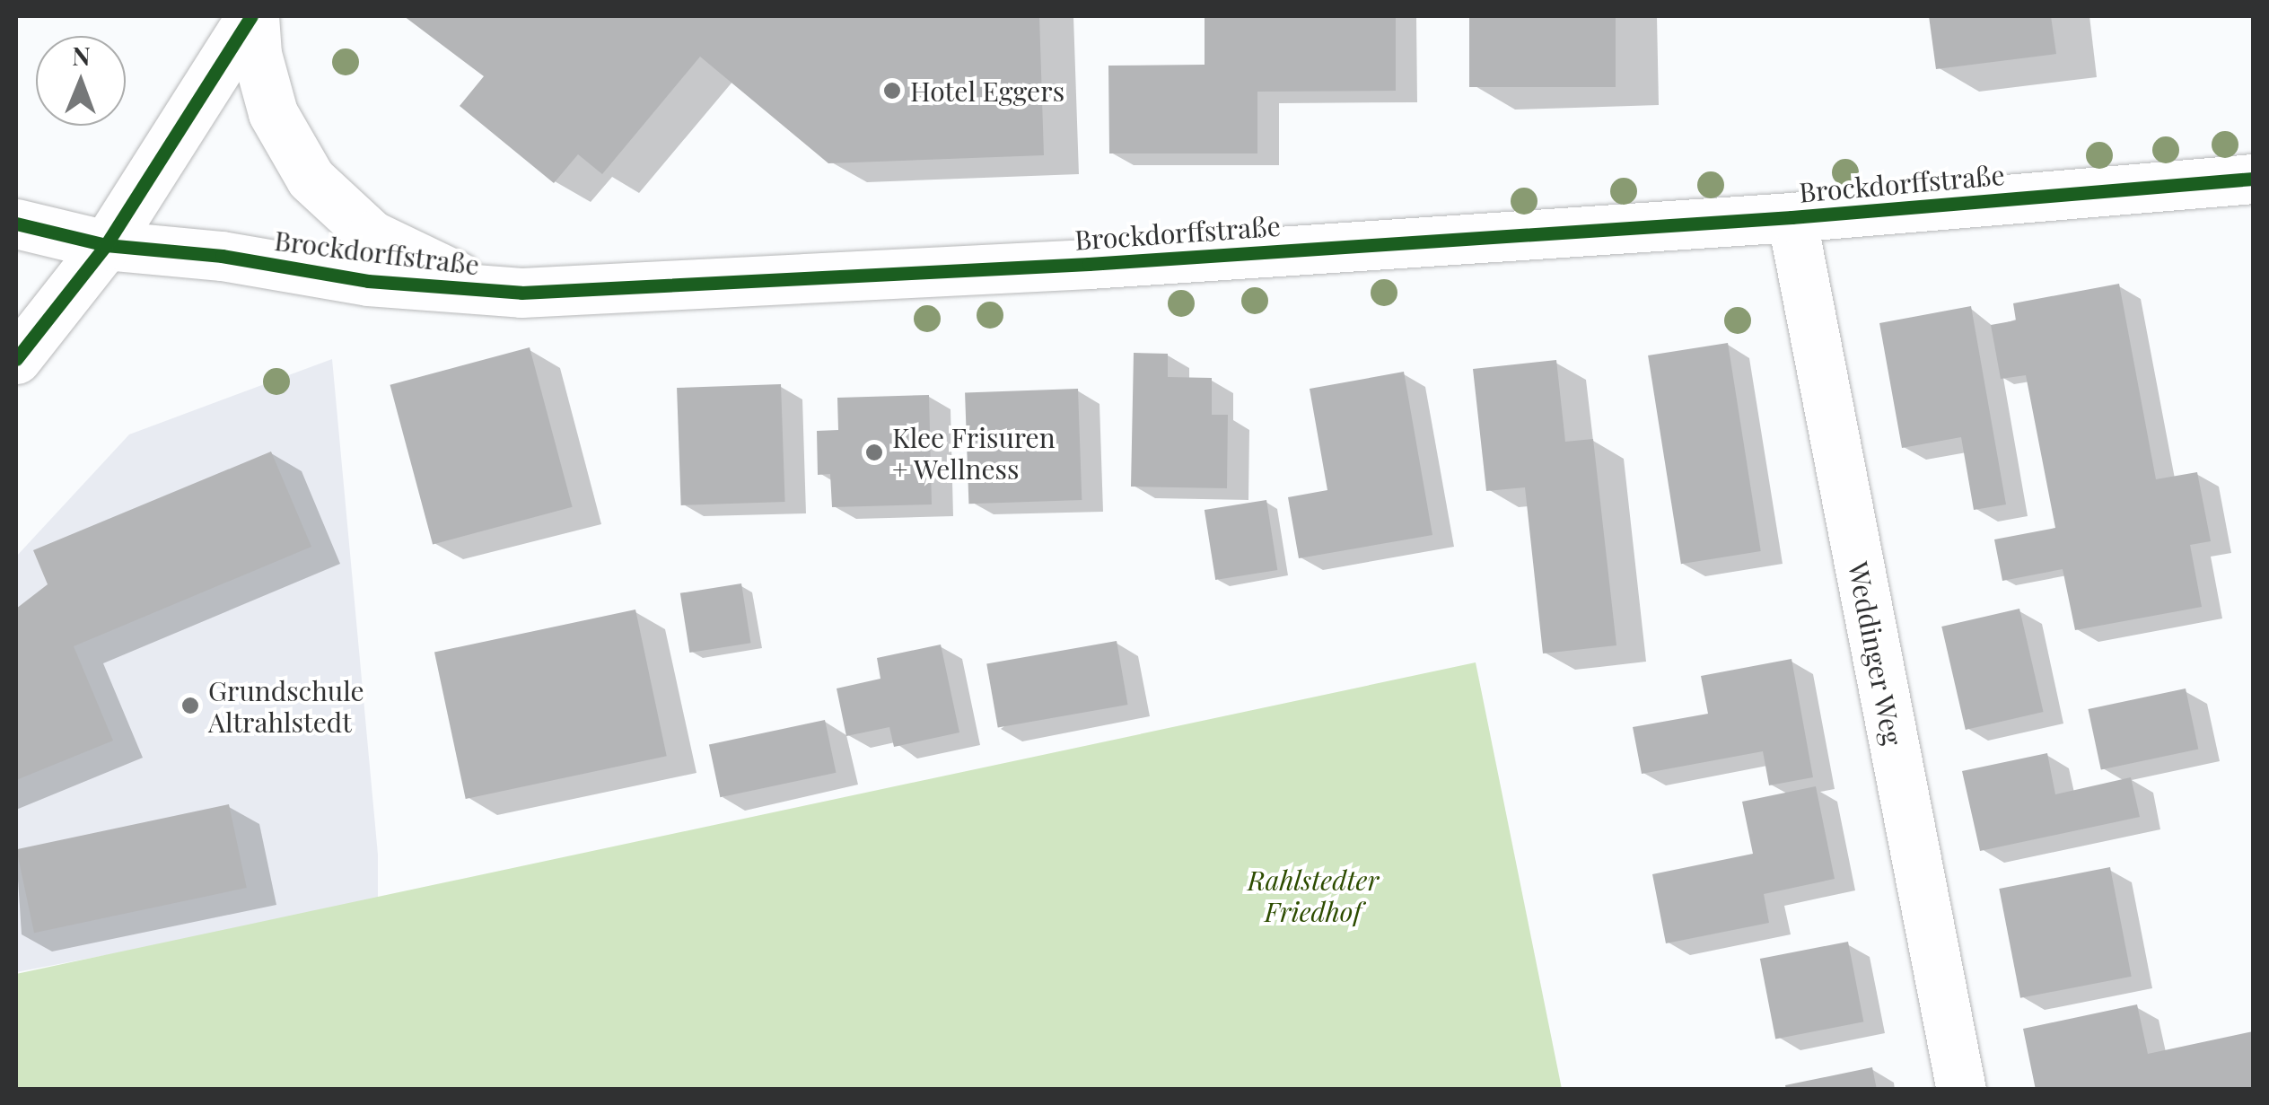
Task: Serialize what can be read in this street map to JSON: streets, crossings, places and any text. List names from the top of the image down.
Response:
{
  "streets": {
    "street": ["Brockdorffstraße", "Weddinger Weg"]
  },
  "crossings": [
    ["Brockdorffstraße", "Weddinger Weg"]
  ],
  "parks": ["Rahlstedter Friedhof"],
  "places": ["Hotel Eggers", "Klee Frisuren + Wellness", "Grundschule Altrahlstedt"],
  "north": "top"
}
